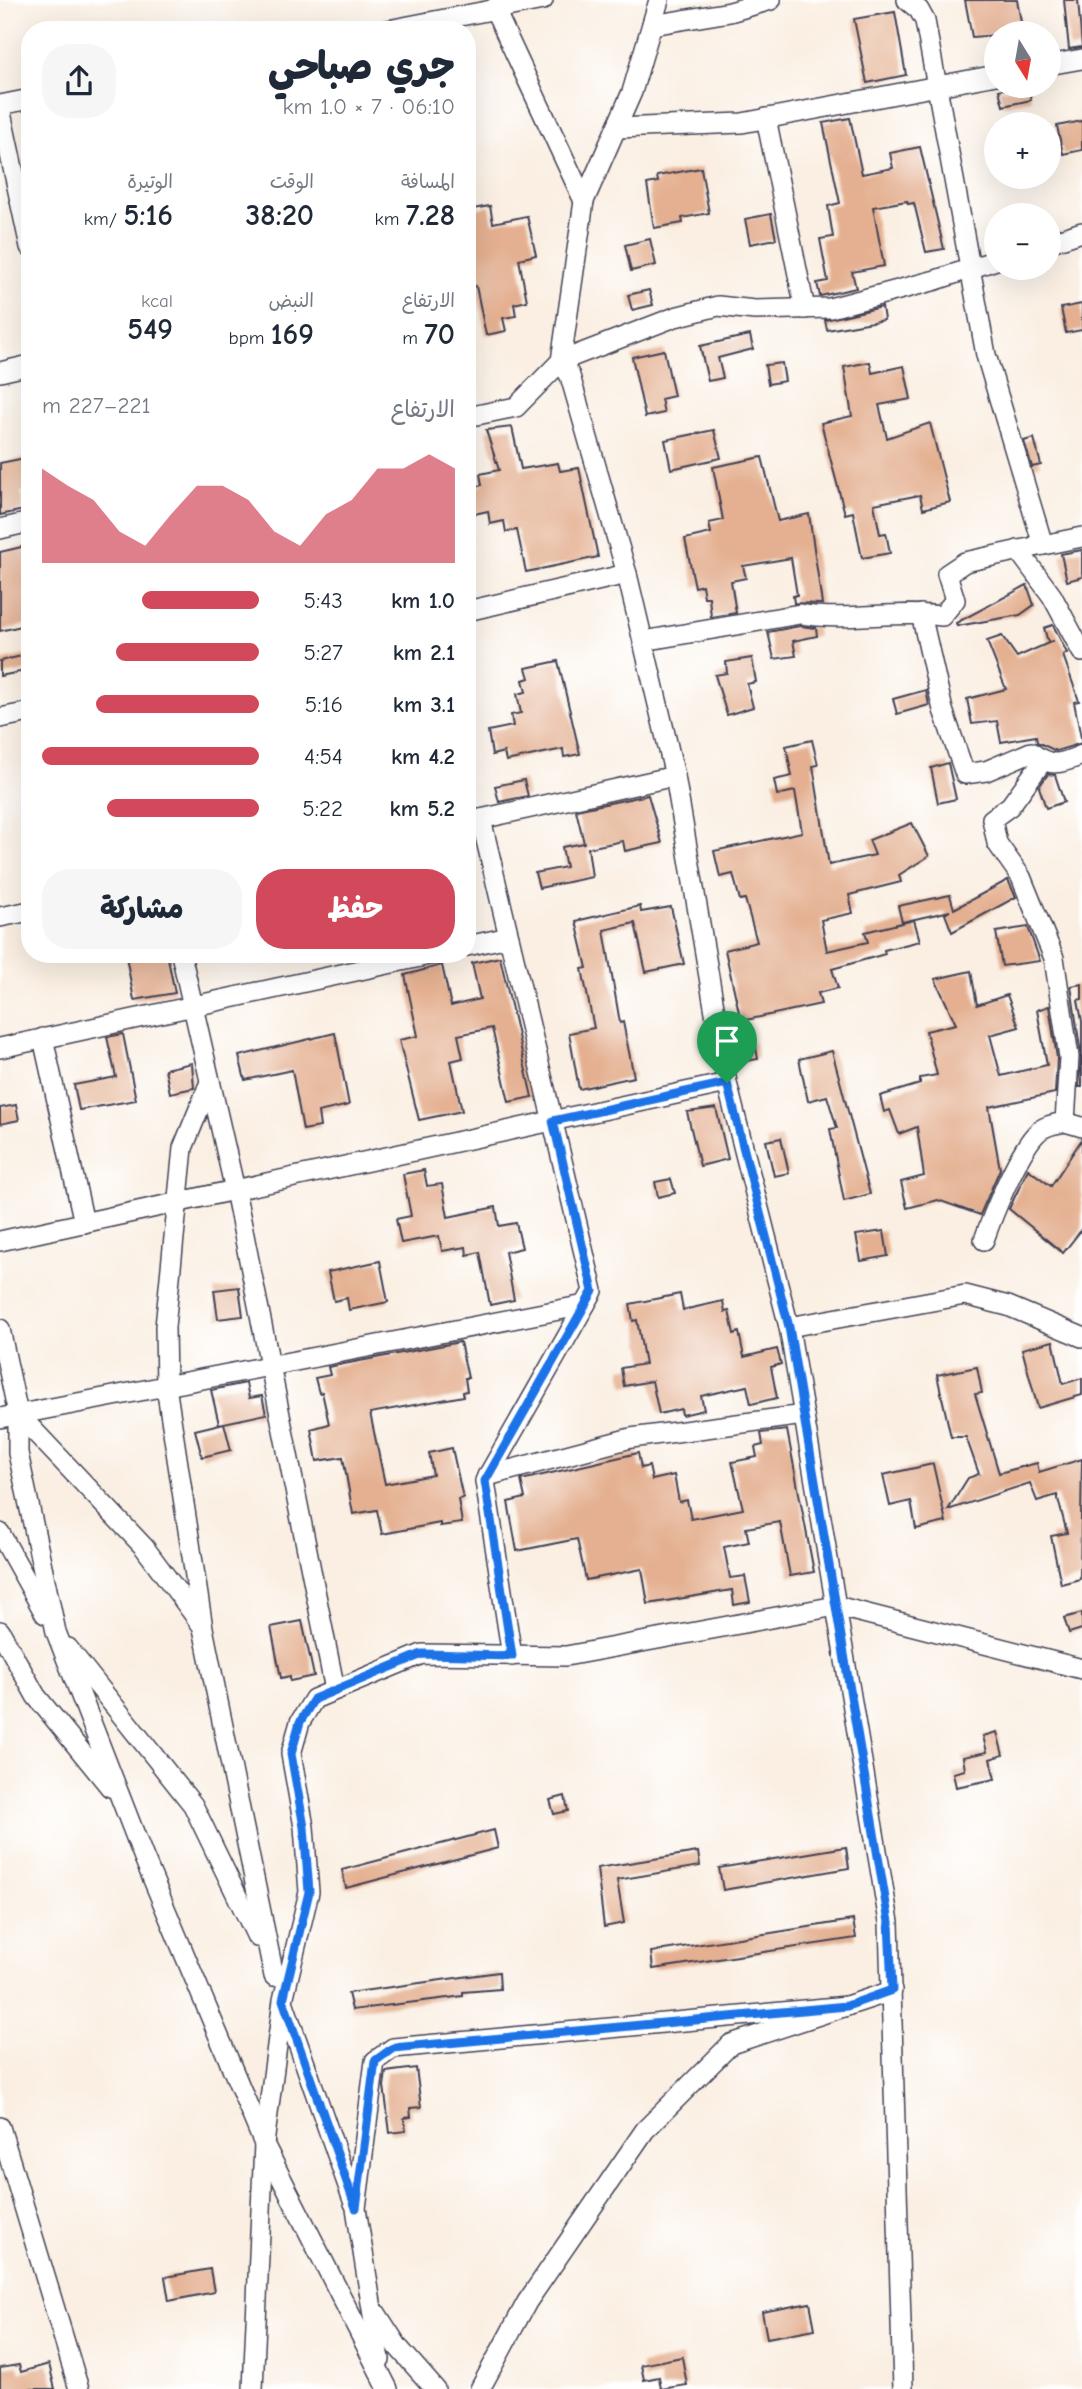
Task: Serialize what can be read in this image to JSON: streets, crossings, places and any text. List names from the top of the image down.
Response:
{
  "north": "bottom",
  "page": {
    "map_buttons": ["+", "−"],
    "heading": ["جري صباحي", "06:10 · 7 × 1.0 km"],
    "stats": [
      ["المسافة", "7.28 km"],
      ["الوقت", "38:20"],
      ["الوتيرة", "5:16 /km"],
      ["الارتفاع", "70 m"],
      ["النبض", "169 bpm"],
      ["kcal", "549"]
    ],
    "chart": ["الارتفاع", "221–227 m"],
    "list": [
      {
        "name": "1.0 km",
        "note": "5:43"
      },
      {
        "name": "2.1 km",
        "note": "5:27"
      },
      {
        "name": "3.1 km",
        "note": "5:16"
      },
      {
        "name": "4.2 km",
        "note": "4:54"
      },
      {
        "name": "5.2 km",
        "note": "5:22"
      }
    ],
    "buttons": ["حفظ", "مشاركة"]
  }
}
